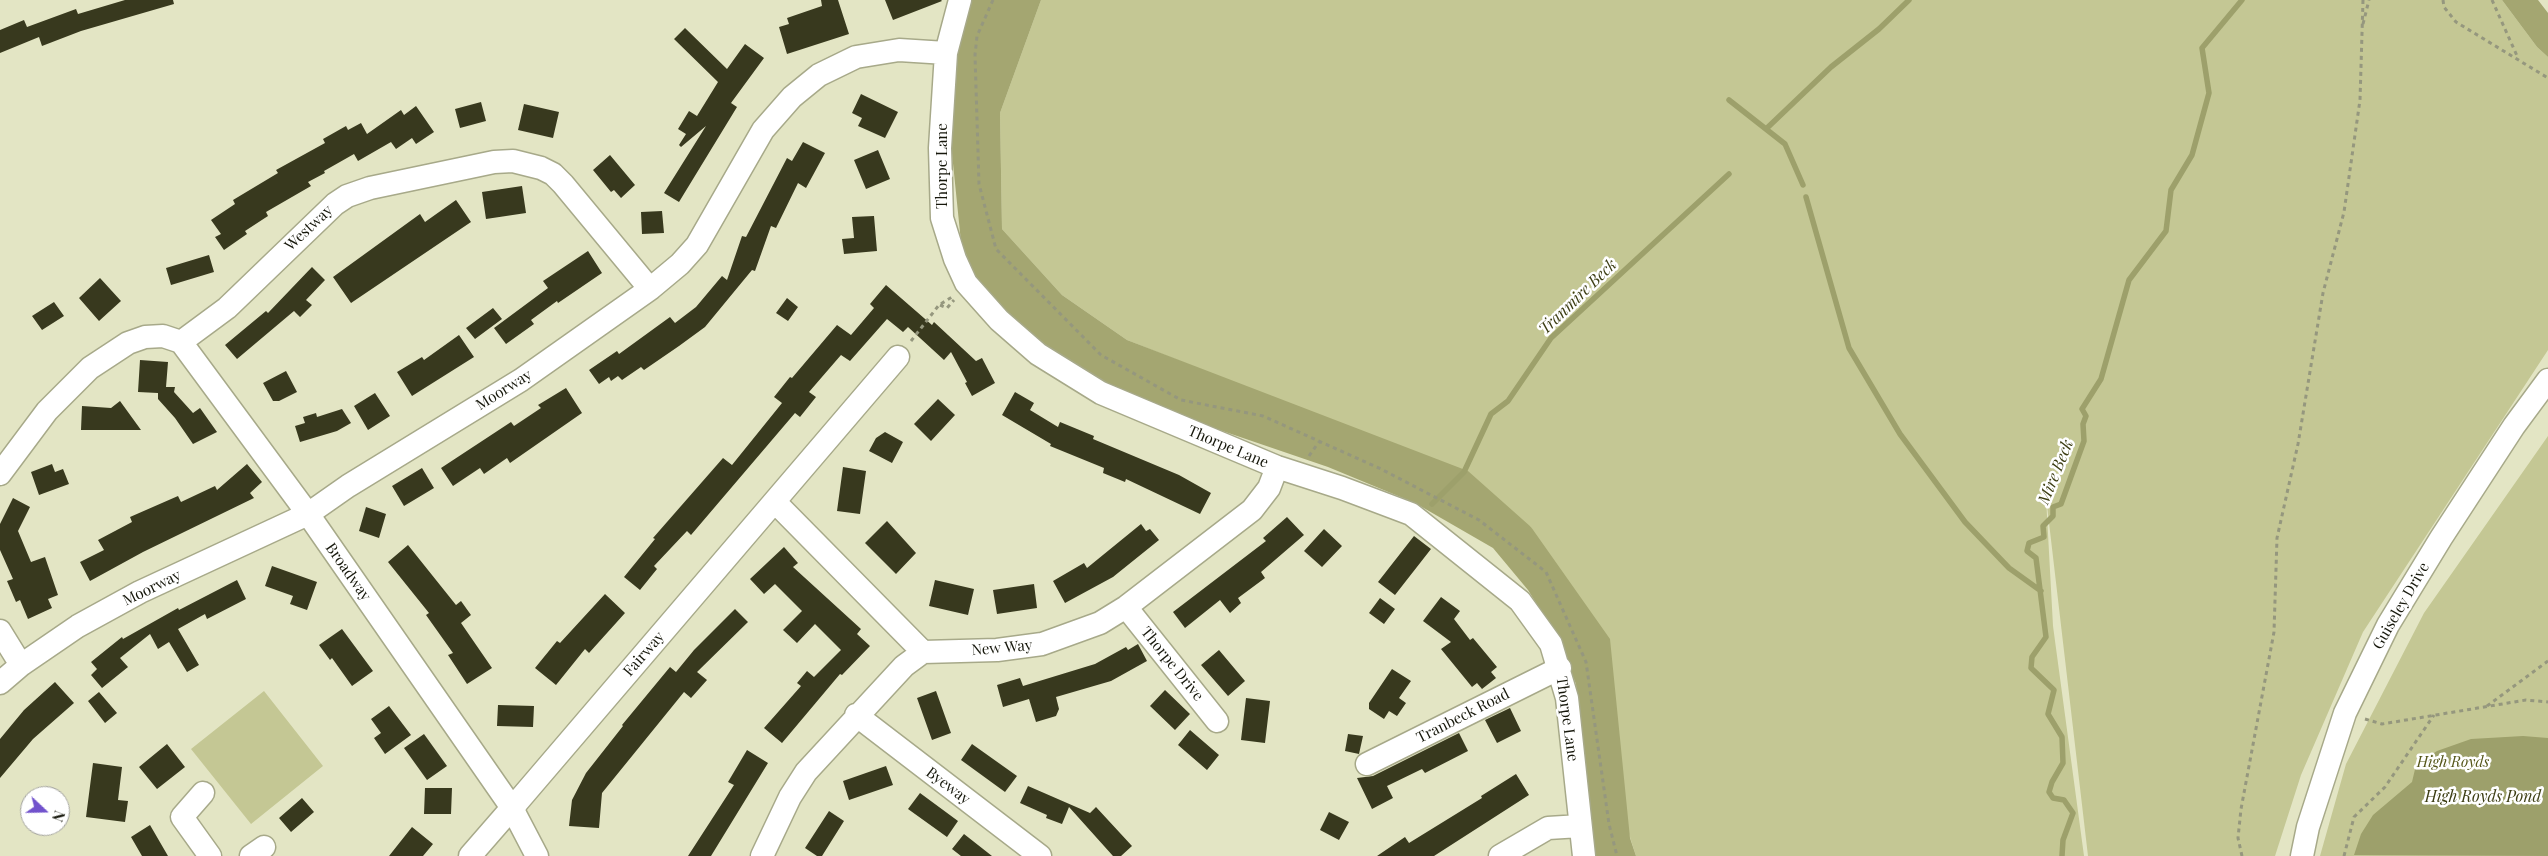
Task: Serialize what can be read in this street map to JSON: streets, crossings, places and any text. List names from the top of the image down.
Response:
{
  "streets": {
    "street": [
      "Thorpe Lane",
      "Westway",
      "Moorway",
      "Broadway",
      "Guiseley Drive",
      "New Way",
      "Fairway",
      "Thorpe Drive",
      "Tranbeck Road",
      "Byeway"
    ]
  },
  "crossings": [
    ["Thorpe Lane", "Moorway"],
    ["Thorpe Lane", "New Way"],
    ["Thorpe Lane", "Tranbeck Road"],
    ["Westway", "Moorway"],
    ["Westway", "Broadway"],
    ["Moorway", "Broadway"],
    ["Broadway", "Fairway"],
    ["New Way", "Thorpe Drive"]
  ],
  "water": ["Tranmire Beck", "Mire Beck", "High Royds Pond"],
  "parks": ["High Royds"],
  "north": "right"
}
